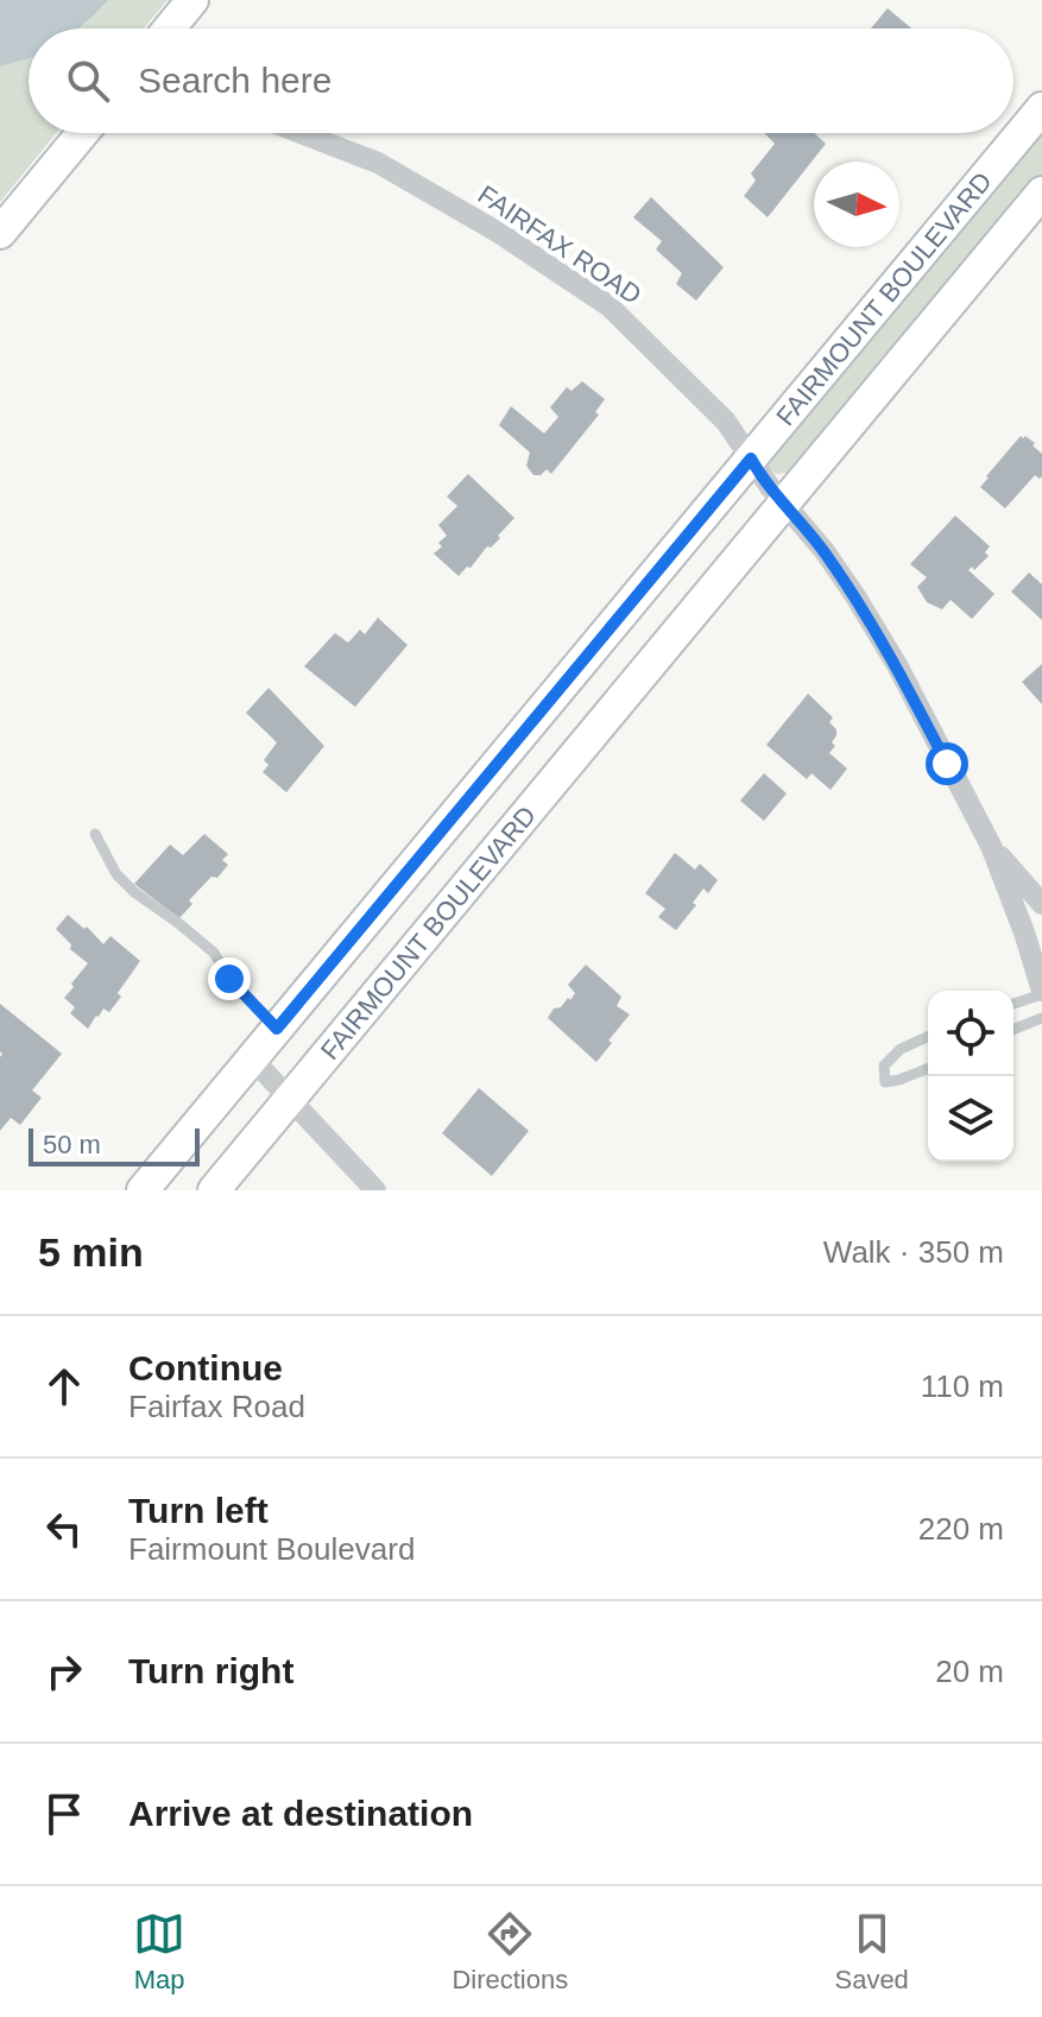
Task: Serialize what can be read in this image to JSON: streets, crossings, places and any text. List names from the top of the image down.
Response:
{
  "streets": {
    "main road": ["FAIRMOUNT BOULEVARD"],
    "street": ["FAIRFAX ROAD"]
  },
  "crossings": [
    ["FAIRFAX ROAD", "FAIRMOUNT BOULEVARD"]
  ],
  "scale_bar": "50 m",
  "north": "right",
  "page": {
    "search": "Search here",
    "scale": "50 m",
    "heading": ["5 min", "Walk · 350 m"],
    "list": [
      ["Continue", "Fairfax Road", "110 m"],
      ["Turn left", "Fairmount Boulevard", "220 m"],
      ["Turn right", "20 m"],
      "Arrive at destination"
    ],
    "nav": ["Map", "Directions", "Saved"]
  }
}
